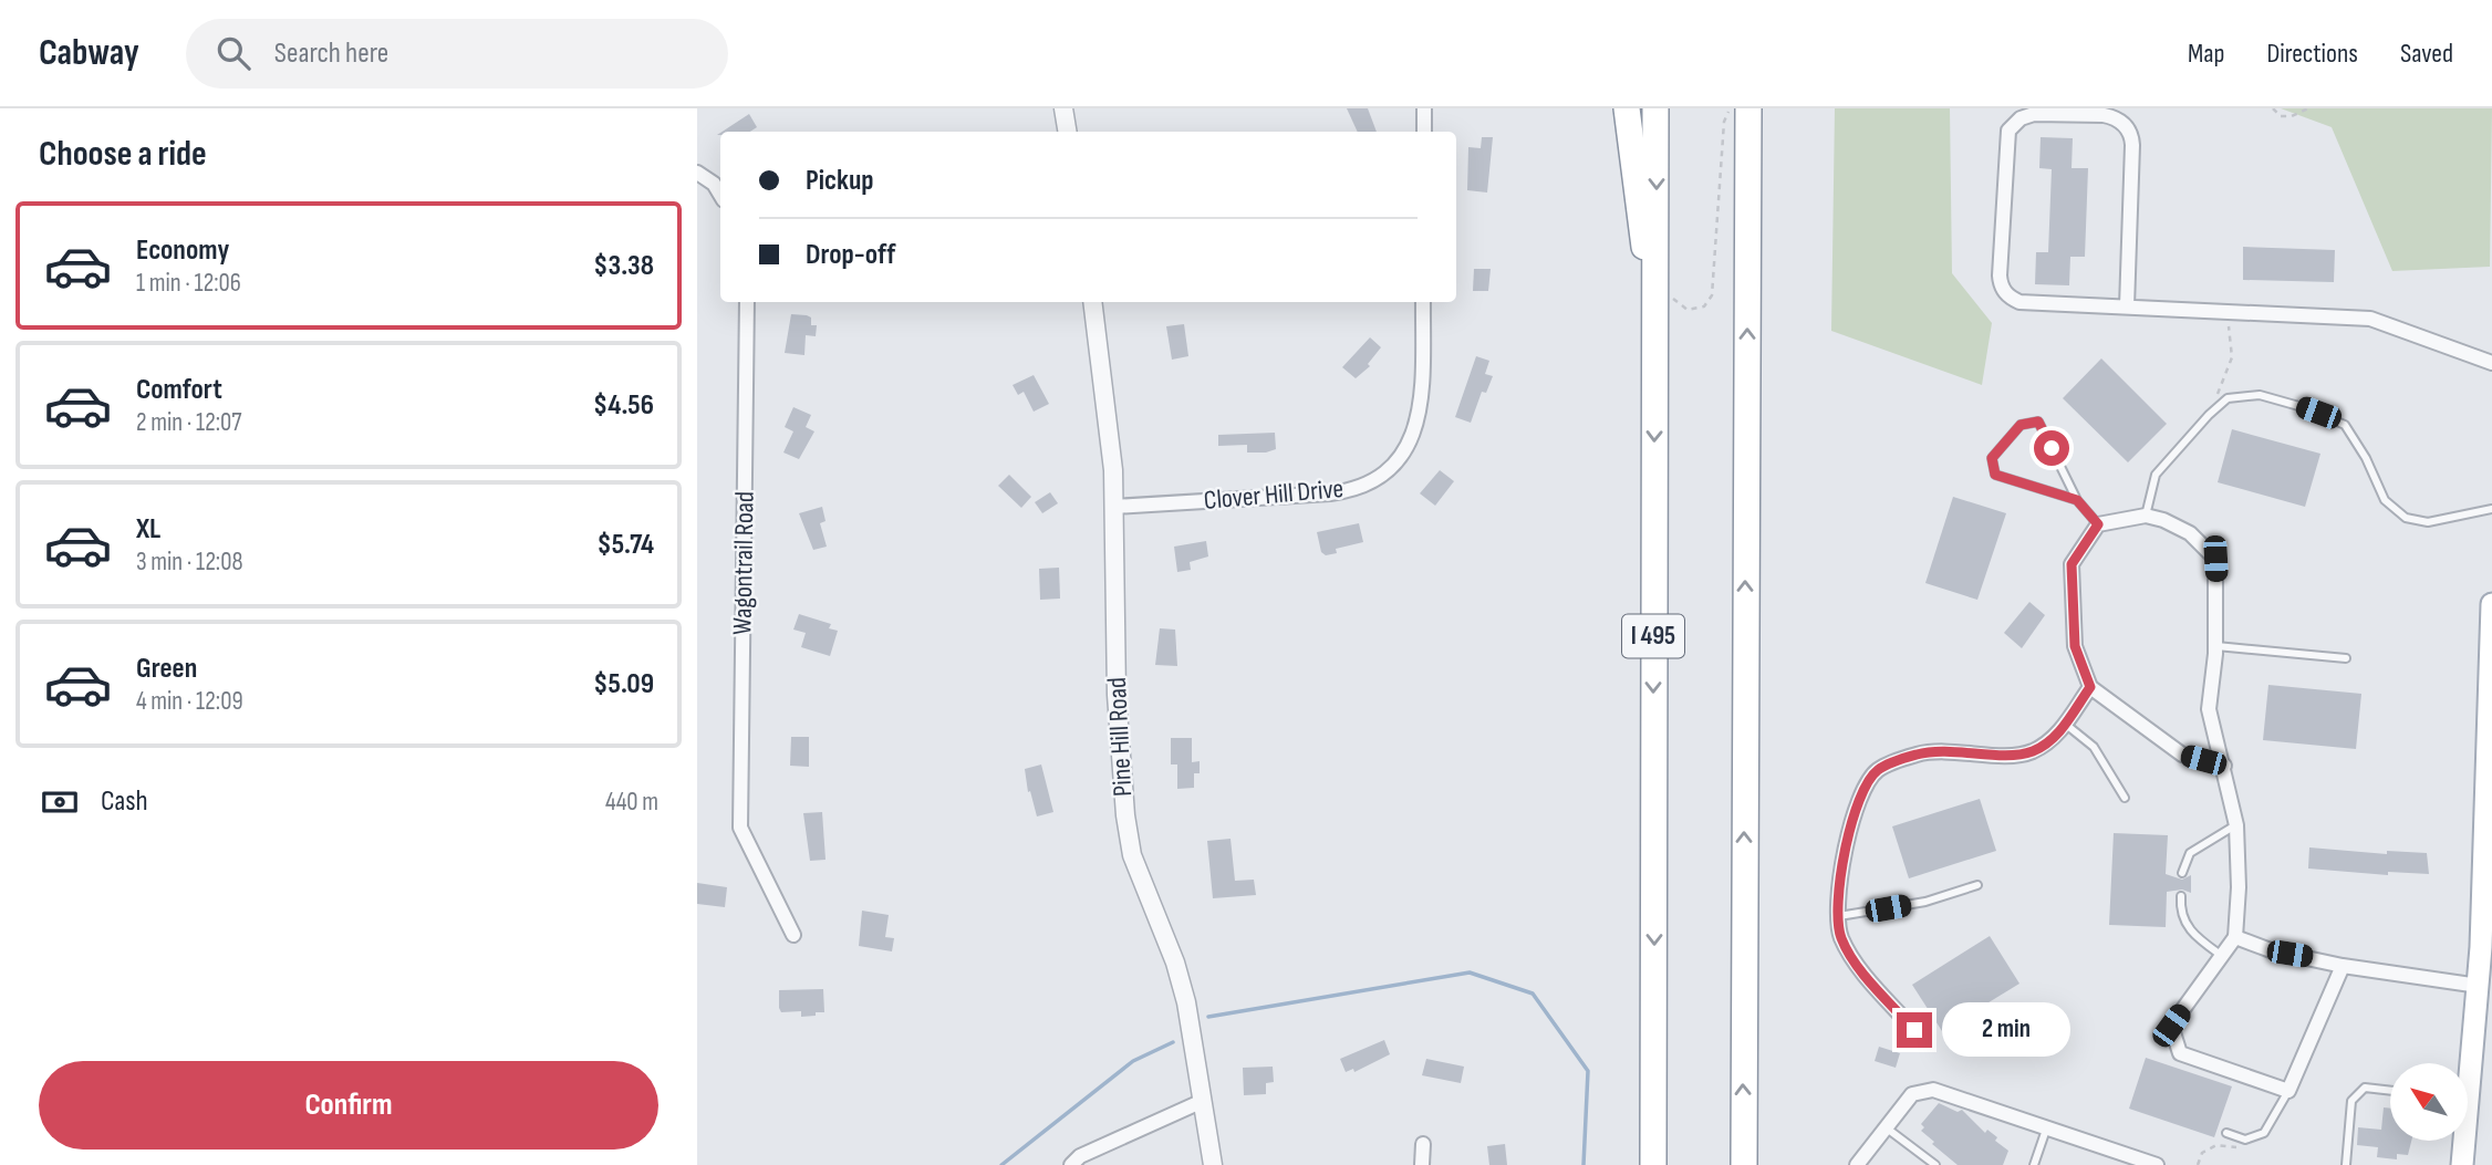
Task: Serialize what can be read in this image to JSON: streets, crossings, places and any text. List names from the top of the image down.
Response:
{
  "streets": {
    "highway": ["I 495"],
    "street": ["Clover Hill Drive", "Wagontrail Road", "Pine Hill Road"]
  },
  "crossings": [
    ["Clover Hill Drive", "Pine Hill Road"]
  ],
  "north": "top left",
  "page": {
    "header": "Cabway",
    "search": "Search here",
    "nav": ["Map", "Directions", "Saved"],
    "heading": "Choose a ride",
    "banner": ["Pickup", "Drop-off"],
    "list": [
      {
        "name": "Economy",
        "note": "1 min · 12:06",
        "value": "$3.38"
      },
      {
        "name": "Comfort",
        "note": "2 min · 12:07",
        "value": "$4.56"
      },
      {
        "name": "XL",
        "note": "3 min · 12:08",
        "value": "$5.74"
      },
      {
        "name": "Green",
        "note": "4 min · 12:09",
        "value": "$5.09"
      }
    ],
    "pay": ["Cash", "440 m"],
    "bubble": "2 min",
    "buttons": "Confirm"
  }
}
